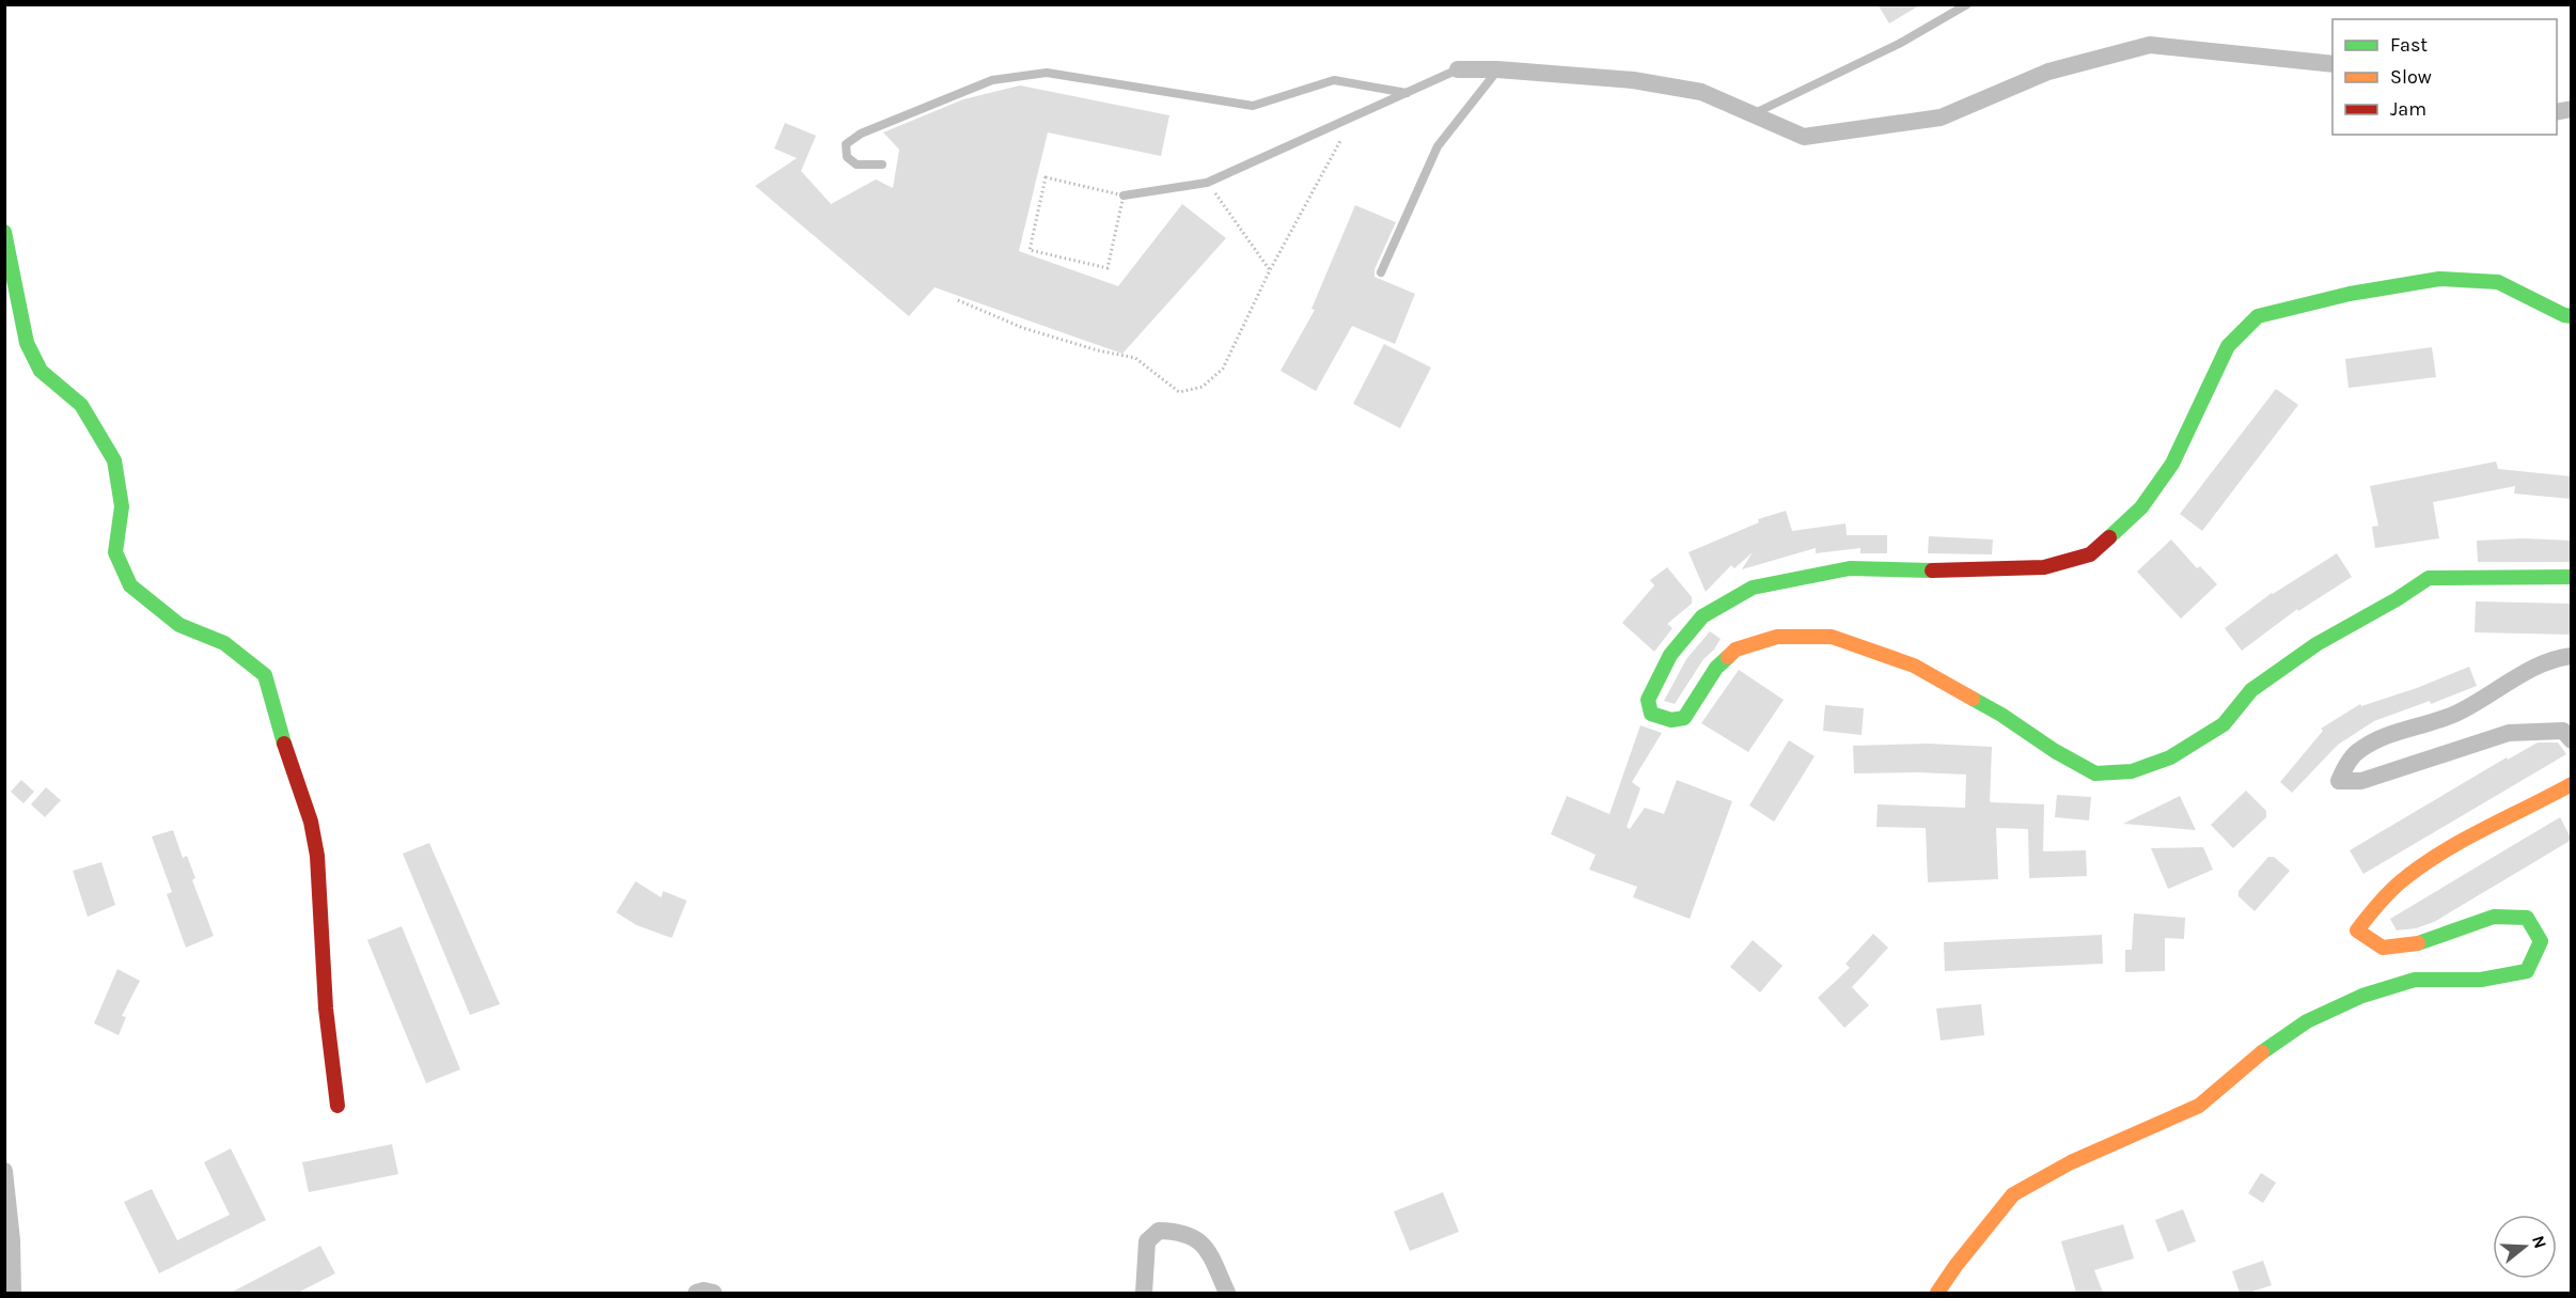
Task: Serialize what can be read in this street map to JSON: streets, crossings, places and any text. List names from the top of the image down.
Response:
{
  "legend": ["Fast", "Slow", "Jam"],
  "north": "right"
}
